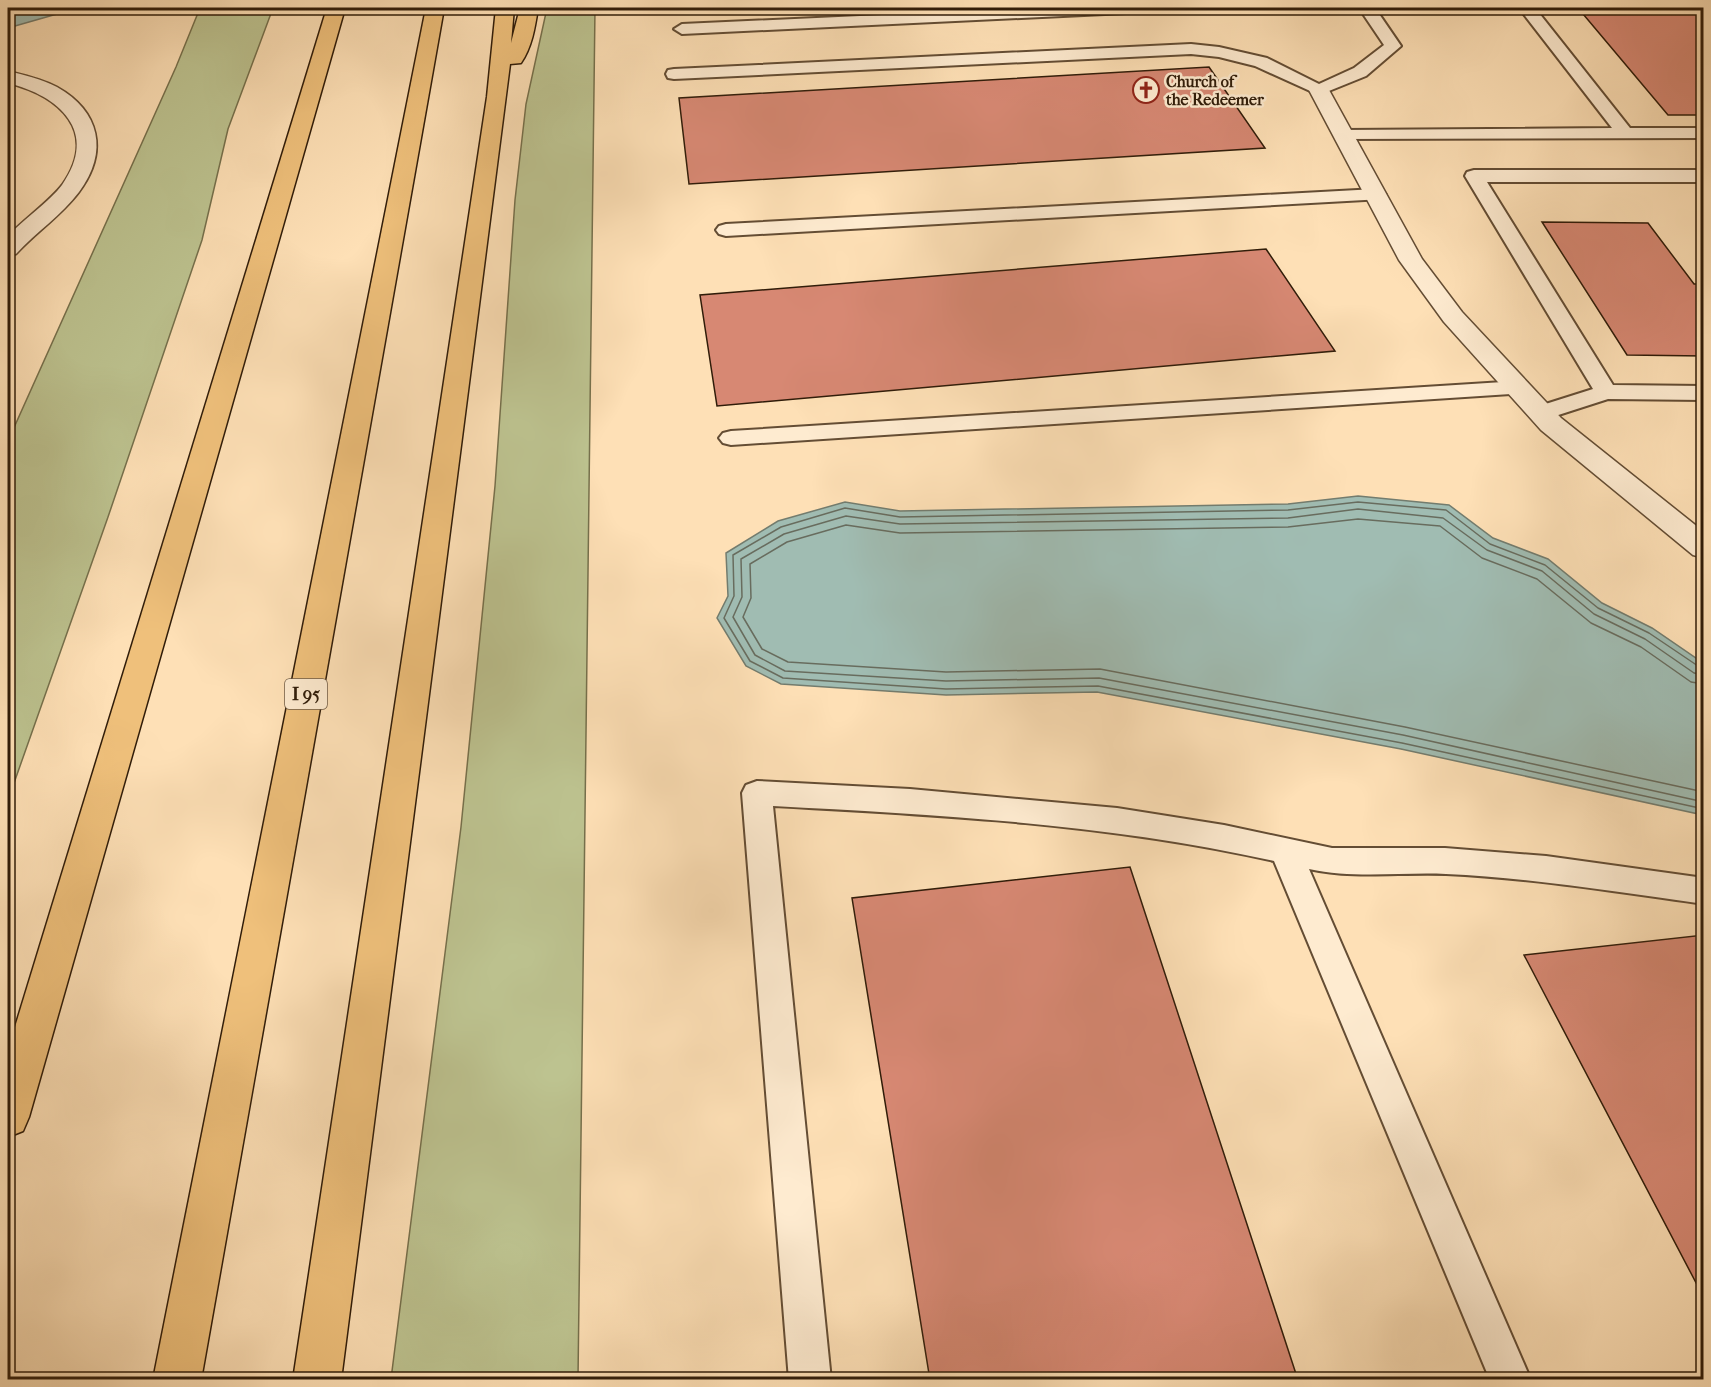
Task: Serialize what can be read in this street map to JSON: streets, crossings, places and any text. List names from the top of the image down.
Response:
{
  "streets": {
    "highway": ["I 95"]
  },
  "places": {
    "church": ["Church of the Redeemer"]
  }
}
